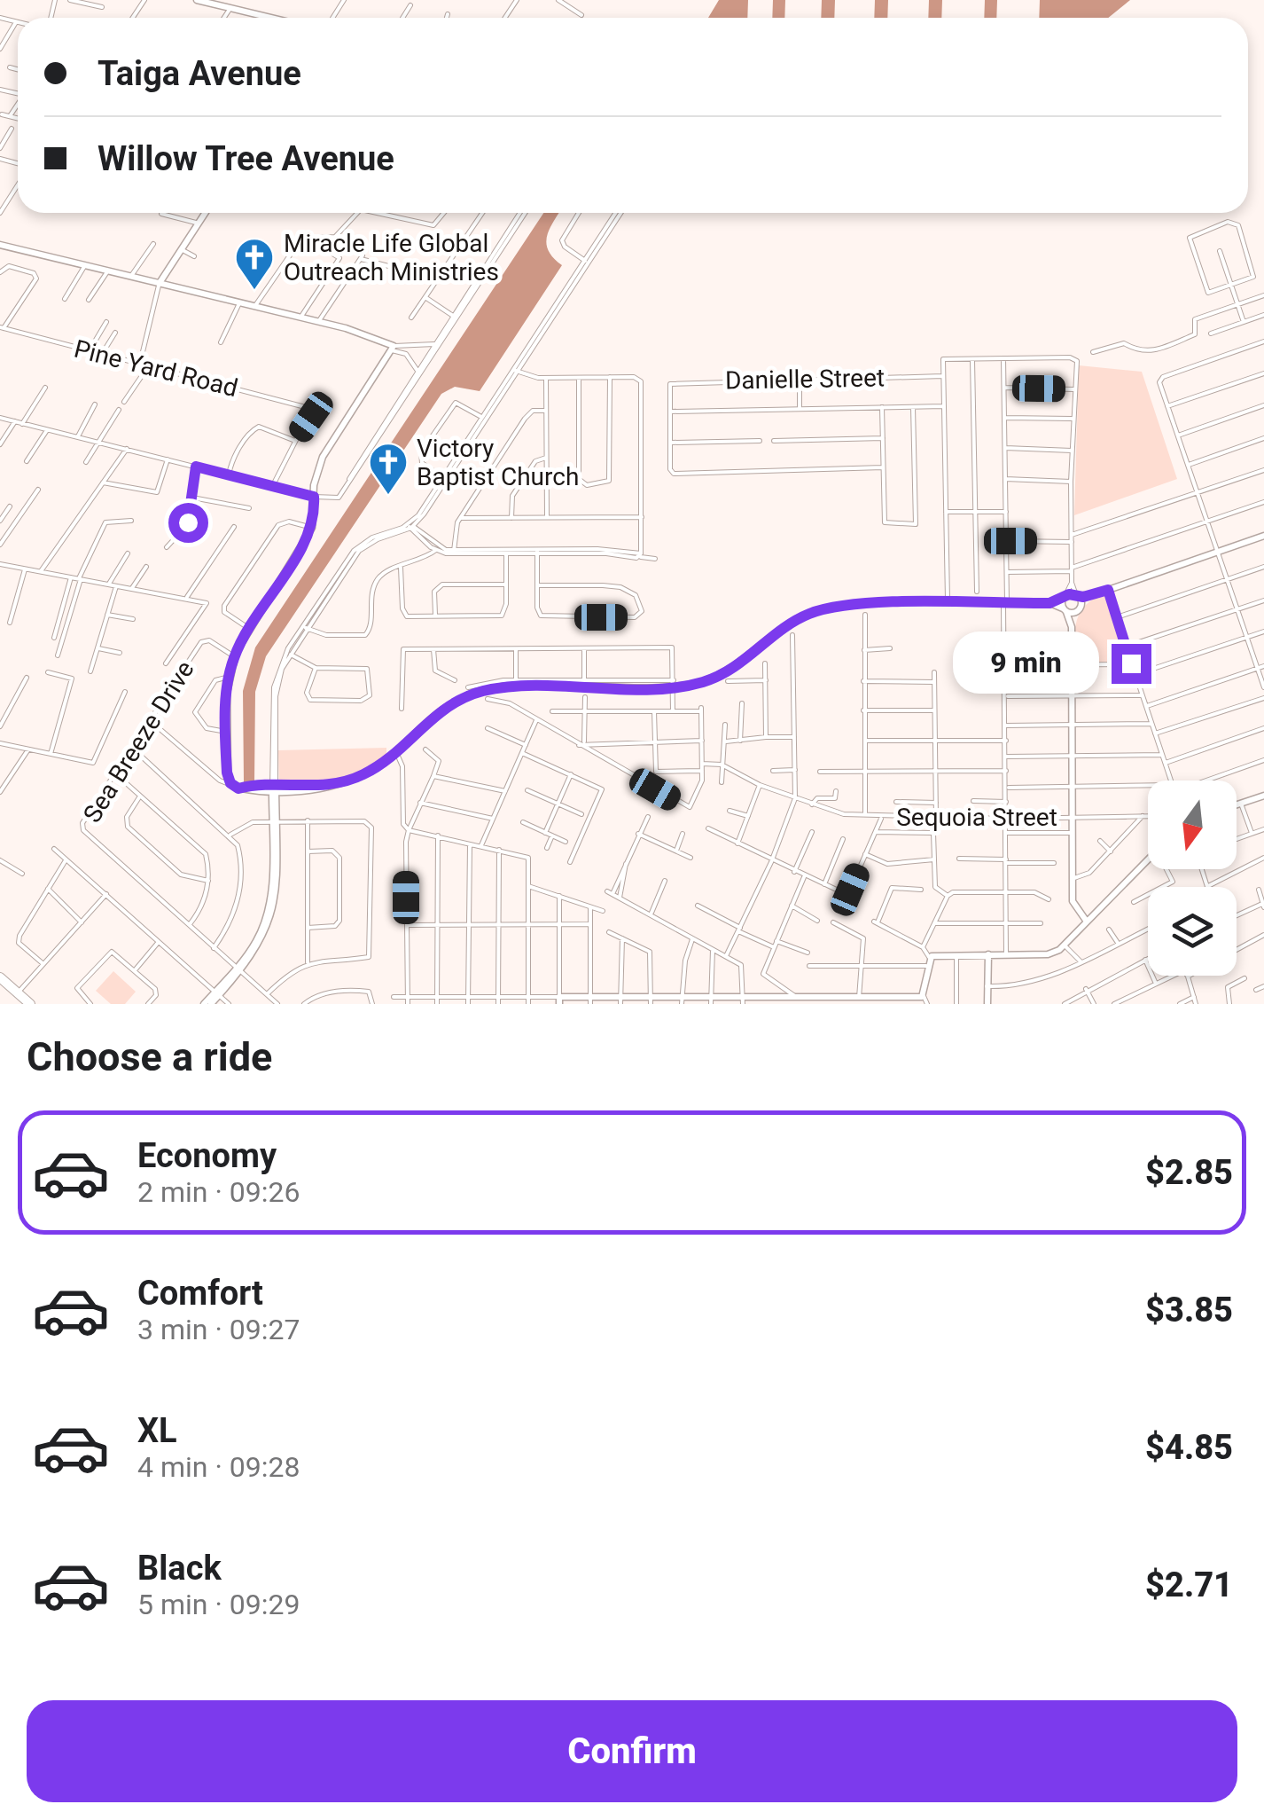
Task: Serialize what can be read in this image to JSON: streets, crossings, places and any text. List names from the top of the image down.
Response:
{
  "streets": {
    "street": [
      "Pine Yard Road",
      "Danielle Street",
      "Sea Breeze Drive",
      "Sequoia Street"
    ]
  },
  "places": {
    "church": ["Miracle Life Global Outreach Ministries", "Victory Baptist Church"]
  },
  "north": "bottom",
  "page": {
    "banner": ["Taiga Avenue", "Willow Tree Avenue"],
    "bubble": "9 min",
    "heading": "Choose a ride",
    "list": [
      {
        "name": "Economy",
        "note": "2 min · 09:26",
        "value": "$2.85"
      },
      {
        "name": "Comfort",
        "note": "3 min · 09:27",
        "value": "$3.85"
      },
      {
        "name": "XL",
        "note": "4 min · 09:28",
        "value": "$4.85"
      },
      {
        "name": "Black",
        "note": "5 min · 09:29",
        "value": "$2.71"
      }
    ],
    "buttons": "Confirm"
  }
}
